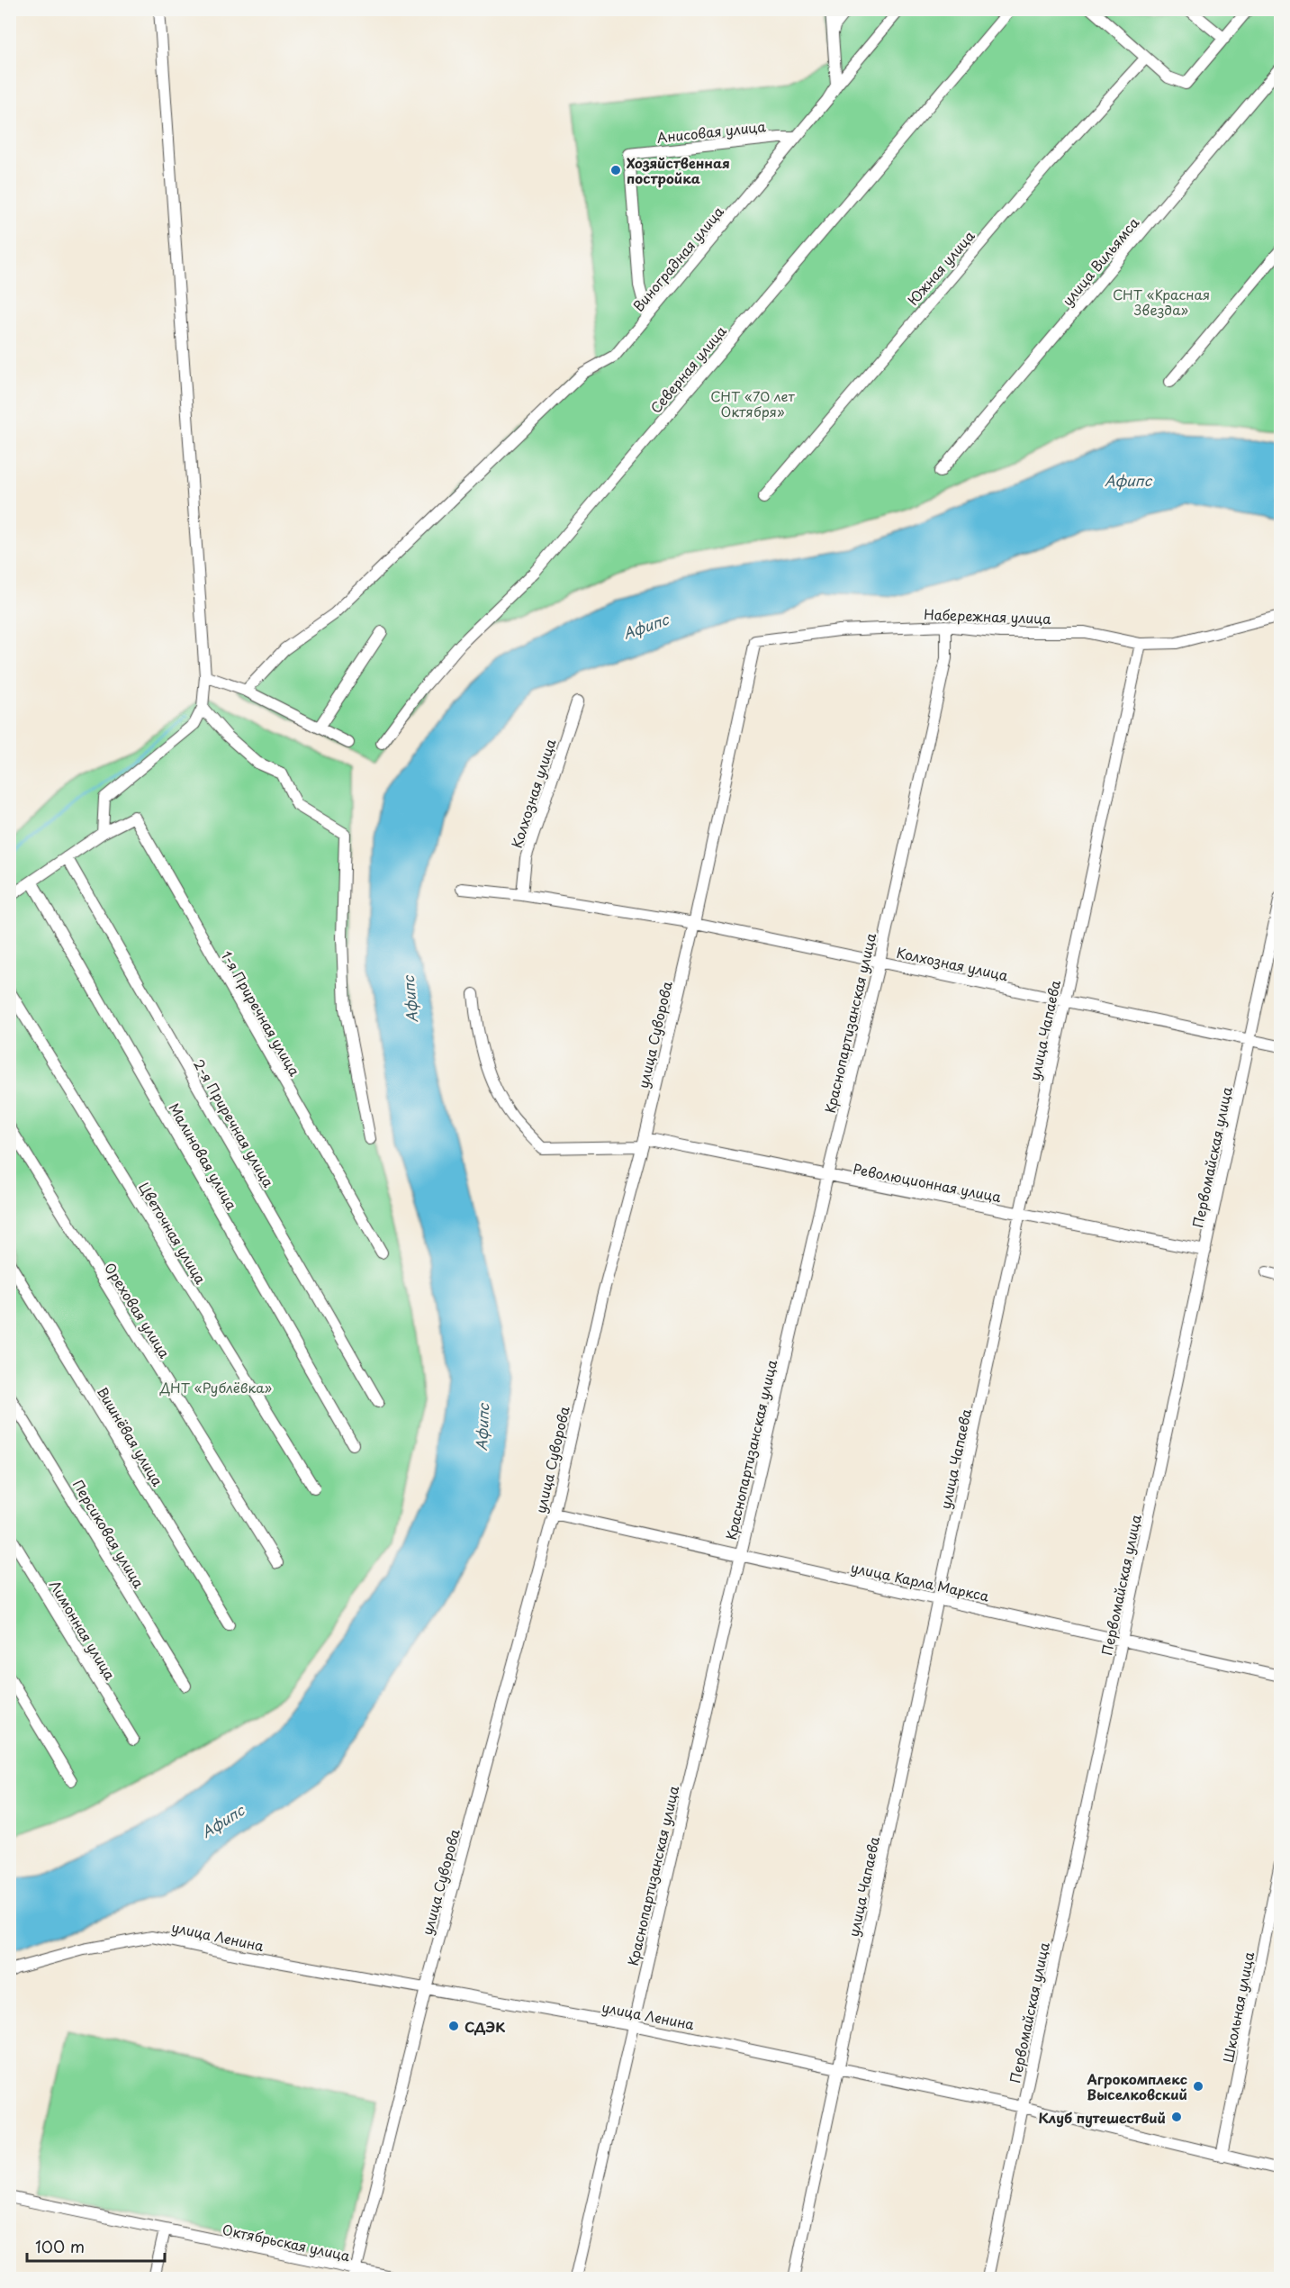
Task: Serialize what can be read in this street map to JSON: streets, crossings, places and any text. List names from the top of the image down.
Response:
{
  "streets": {
    "street": [
      "Анисовая улица",
      "Виноградная улица",
      "улица Вильямса",
      "Южная улица",
      "Северная улица",
      "Набережная улица",
      "Колхозная улица",
      "1-я Приречная улица",
      "Краснопартизанская улица",
      "улица Чапаева",
      "улица Суворова",
      "2-я Приречная улица",
      "Малиновая улица",
      "Первомайская улица",
      "Революционная улица",
      "Цветочная улица",
      "Ореховая улица",
      "Вишнёвая улица",
      "Персиковая улица",
      "улица Карла Маркса",
      "Лимонная улица",
      "улица Ленина",
      "Школьная улица",
      "Октябрьская улица"
    ]
  },
  "crossings": [
    ["Анисовая улица", "Виноградная улица"],
    ["Набережная улица", "Краснопартизанская улица"],
    ["Набережная улица", "улица Чапаева"],
    ["Набережная улица", "улица Суворова"],
    ["Колхозная улица", "Краснопартизанская улица"],
    ["Колхозная улица", "улица Чапаева"],
    ["Колхозная улица", "улица Суворова"],
    ["Колхозная улица", "Первомайская улица"],
    ["Краснопартизанская улица", "Революционная улица"],
    ["Краснопартизанская улица", "улица Карла Маркса"],
    ["Краснопартизанская улица", "улица Ленина"],
    ["улица Чапаева", "Революционная улица"],
    ["улица Чапаева", "улица Карла Маркса"],
    ["улица Чапаева", "улица Ленина"],
    ["улица Суворова", "Революционная улица"],
    ["улица Суворова", "улица Карла Маркса"],
    ["улица Суворова", "улица Ленина"],
    ["улица Суворова", "Октябрьская улица"],
    ["Первомайская улица", "Революционная улица"],
    ["Первомайская улица", "улица Карла Маркса"],
    ["Первомайская улица", "улица Ленина"],
    ["улица Ленина", "Школьная улица"]
  ],
  "water": ["Афипс"],
  "parks": ["СНТ «Красная Звезда»", "СНТ «70 лет Октября»", "ДНТ «Рублёвка»"],
  "places": [
    "Хозяйственная постройка",
    "СДЭК",
    "Агрокомплекс Выселковский",
    "Клуб путешествий"
  ],
  "scale_bar": "100 m"
}
